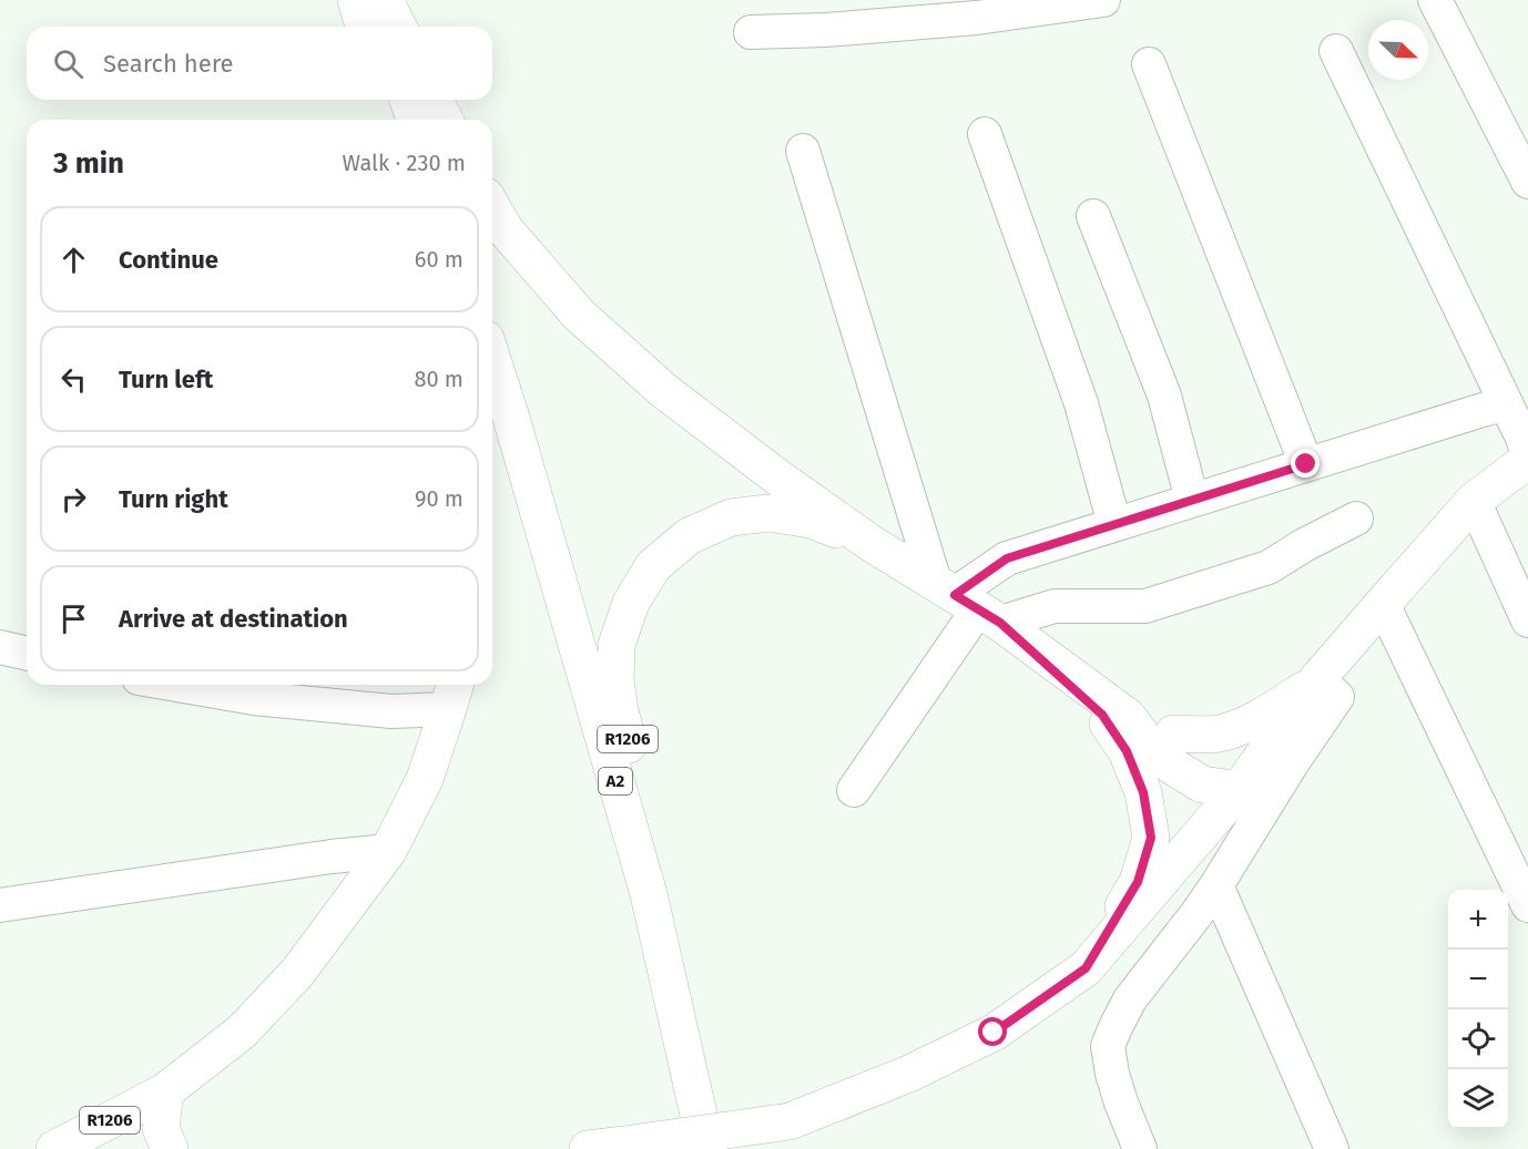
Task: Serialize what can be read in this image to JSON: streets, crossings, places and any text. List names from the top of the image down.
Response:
{
  "streets": {
    "main road": ["R1206", "A2"]
  },
  "north": "bottom right",
  "page": {
    "search": "Search here",
    "heading": ["3 min", "Walk · 230 m"],
    "list": [
      ["Continue", "60 m"],
      ["Turn left", "80 m"],
      ["Turn right", "90 m"],
      "Arrive at destination"
    ],
    "map_buttons": ["+", "−"]
  }
}
